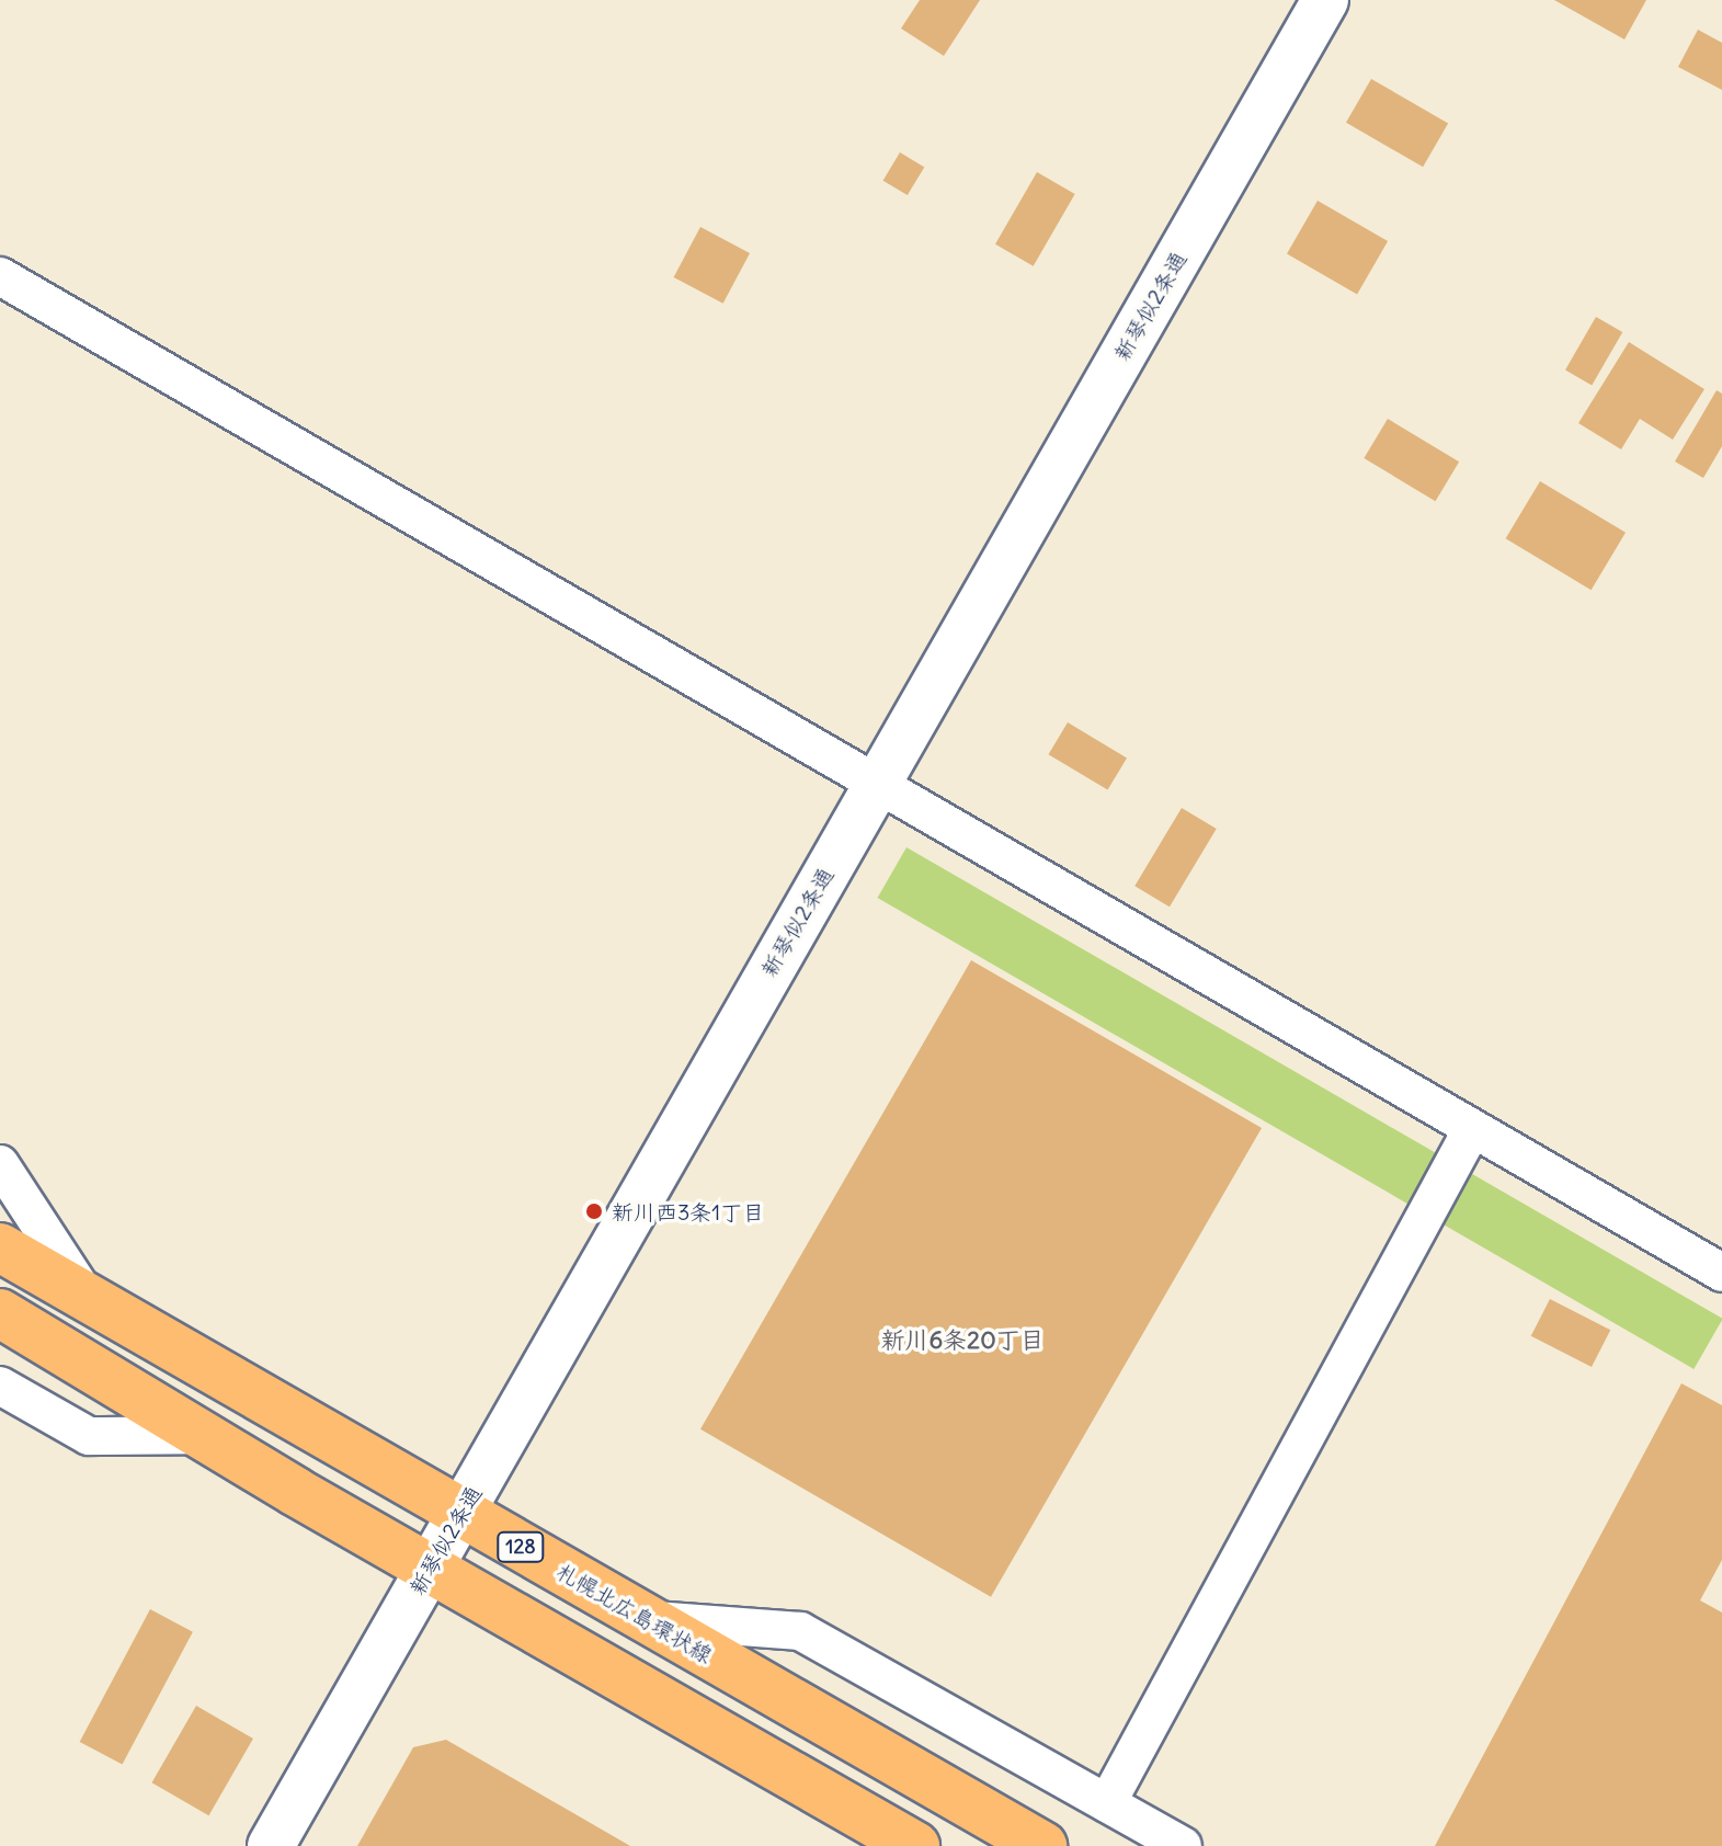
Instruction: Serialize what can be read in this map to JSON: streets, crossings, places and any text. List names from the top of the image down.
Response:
{
  "streets": {
    "main road": ["128", "札幌北広島環状線"],
    "street": ["新琴似2条通"]
  },
  "crossings": [
    ["新琴似2条通", "札幌北広島環状線"]
  ],
  "districts": ["新川6条20丁目"],
  "places": ["新川西3条1丁目"]
}
